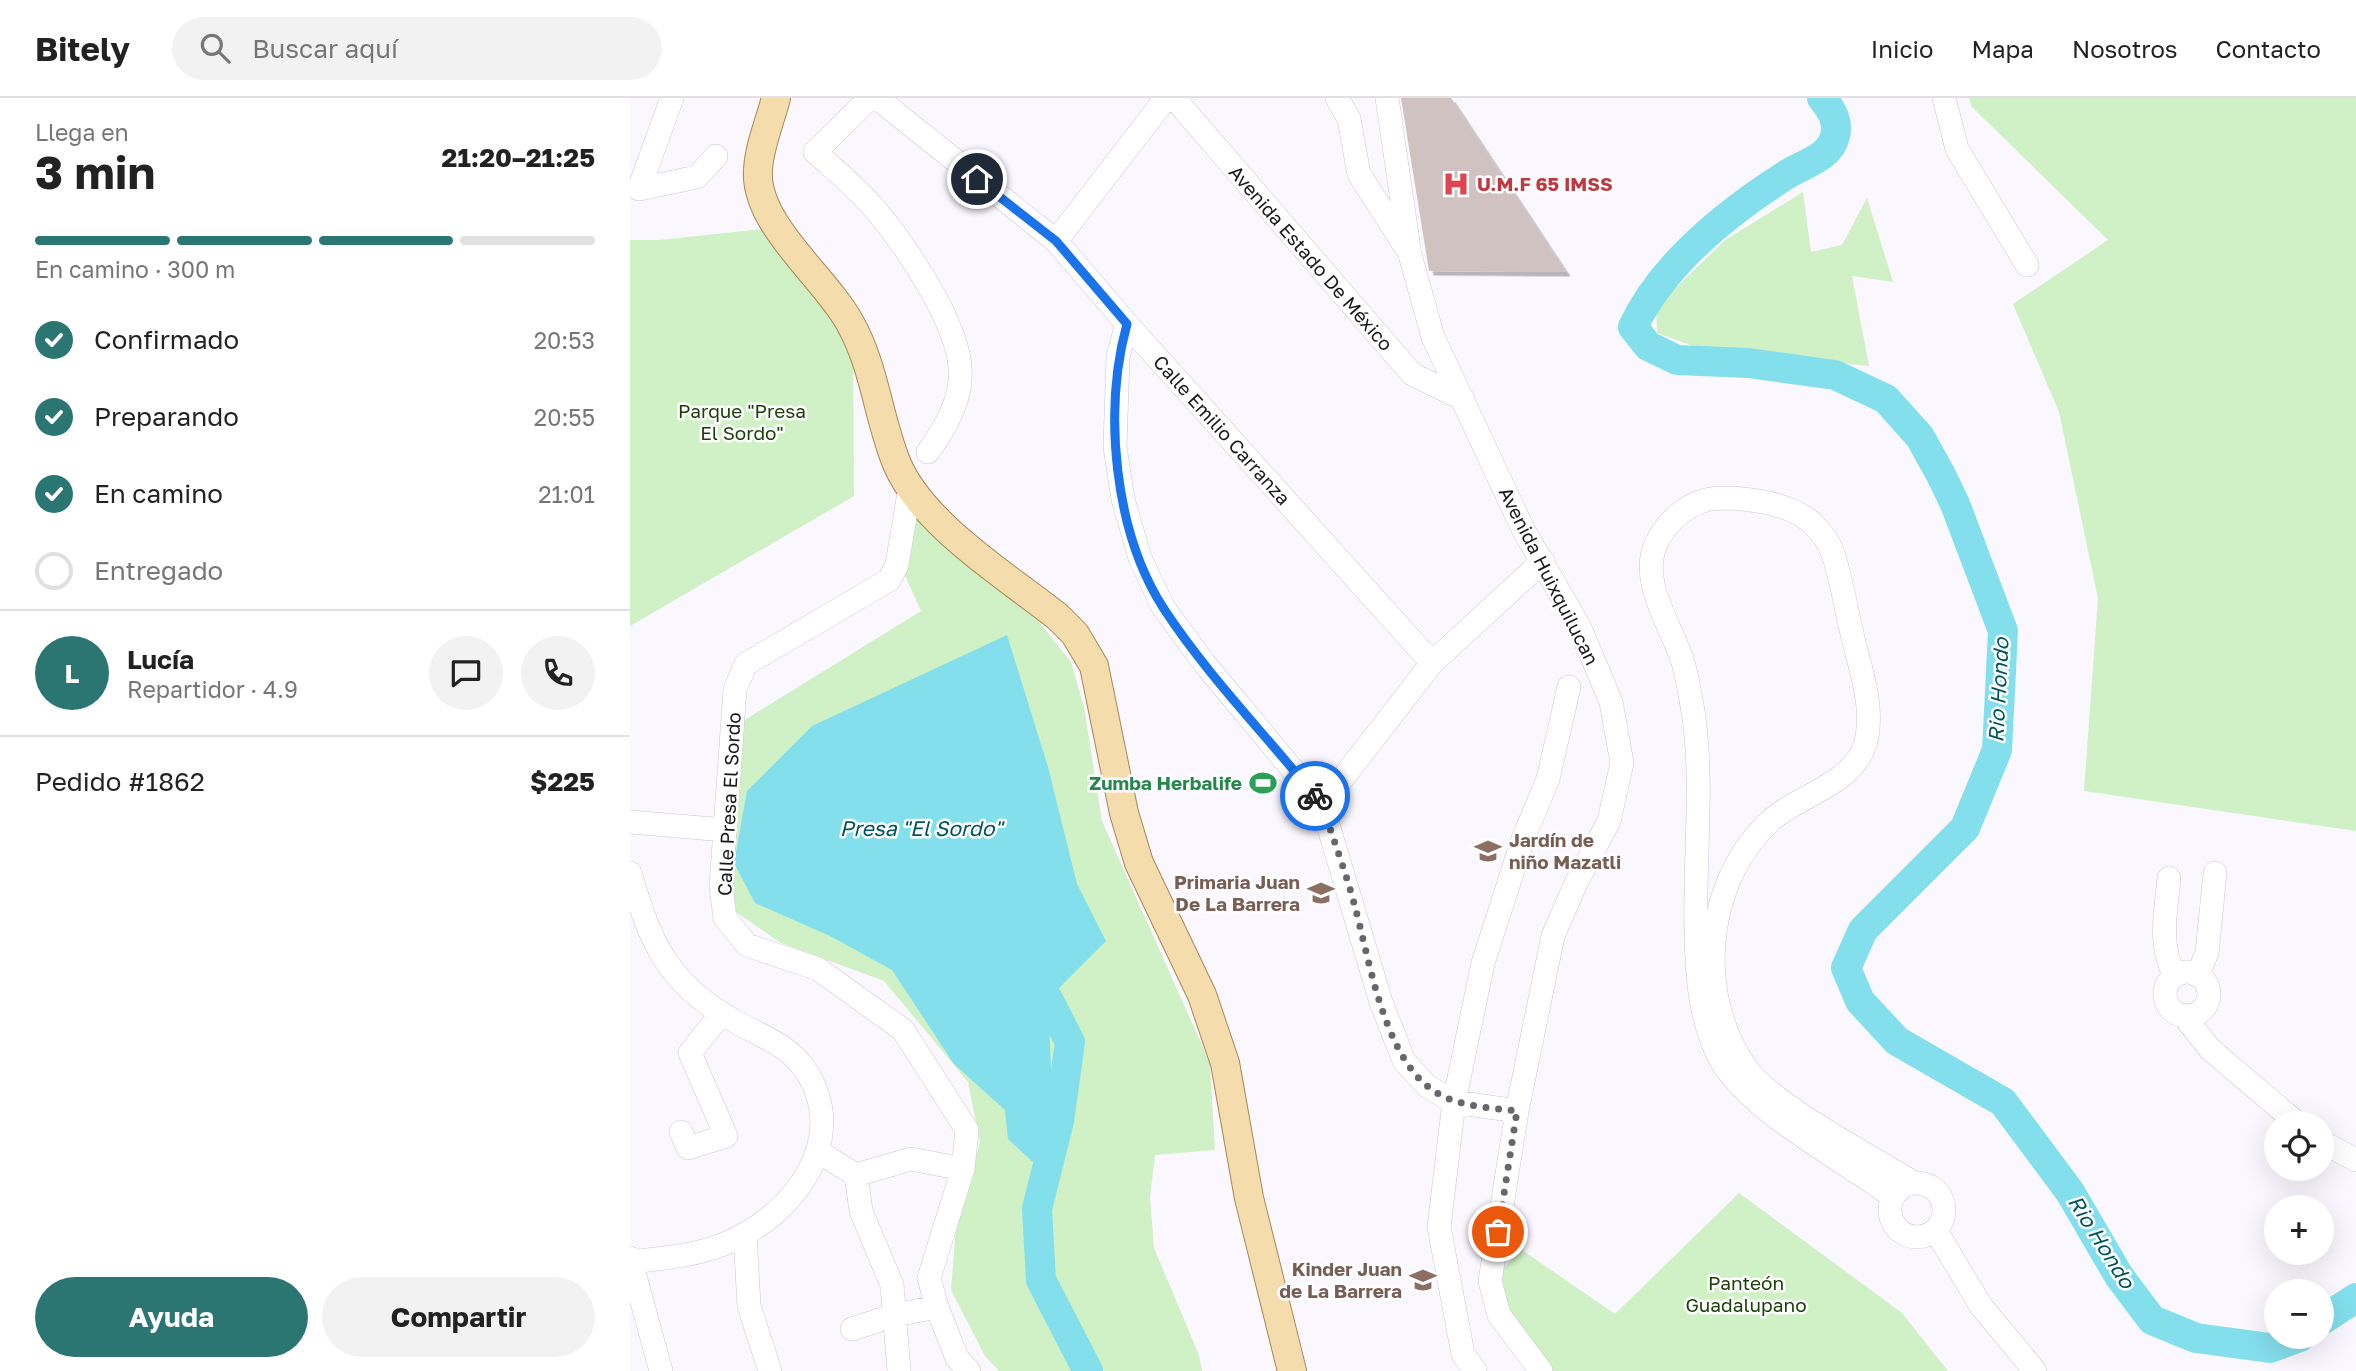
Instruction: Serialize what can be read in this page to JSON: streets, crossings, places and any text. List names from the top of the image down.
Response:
{
  "streets": {
    "street": [
      "Avenida Estado De México",
      "Calle Emilio Carranza",
      "Avenida Huixquilucan",
      "Calle Presa El Sordo"
    ]
  },
  "crossings": [
    ["Avenida Estado De México", "Avenida Huixquilucan"]
  ],
  "water": ["Rio Hondo", "Presa \"El Sordo\""],
  "parks": ["Parque \"Presa El Sordo\"", "Panteón Guadalupano"],
  "places": {
    "hospital": ["U.M.F 65 IMSS"],
    "sports": ["Zumba Herbalife"],
    "school or university": ["Jardín de niño Mazatli", "Primaria Juan De La Barrera", "Kinder Juan de La Barrera"]
  },
  "page": {
    "header": "Bitely",
    "search": "Buscar aquí",
    "nav": [
      "Inicio",
      "Mapa",
      "Nosotros",
      "Contacto"
    ],
    "heading": ["3 min", "Llega en", "21:20–21:25"],
    "panel": [
      "Lucía",
      "Repartidor · 4.9",
      "Pedido #1862",
      "$225"
    ],
    "bar": "En camino · 300 m",
    "list": [
      ["Confirmado", "20:53"],
      ["Preparando", "20:55"],
      ["En camino", "21:01"],
      "Entregado"
    ],
    "round": "L",
    "map_buttons": ["+", "−"],
    "buttons": ["Ayuda", "Compartir"]
  }
}
